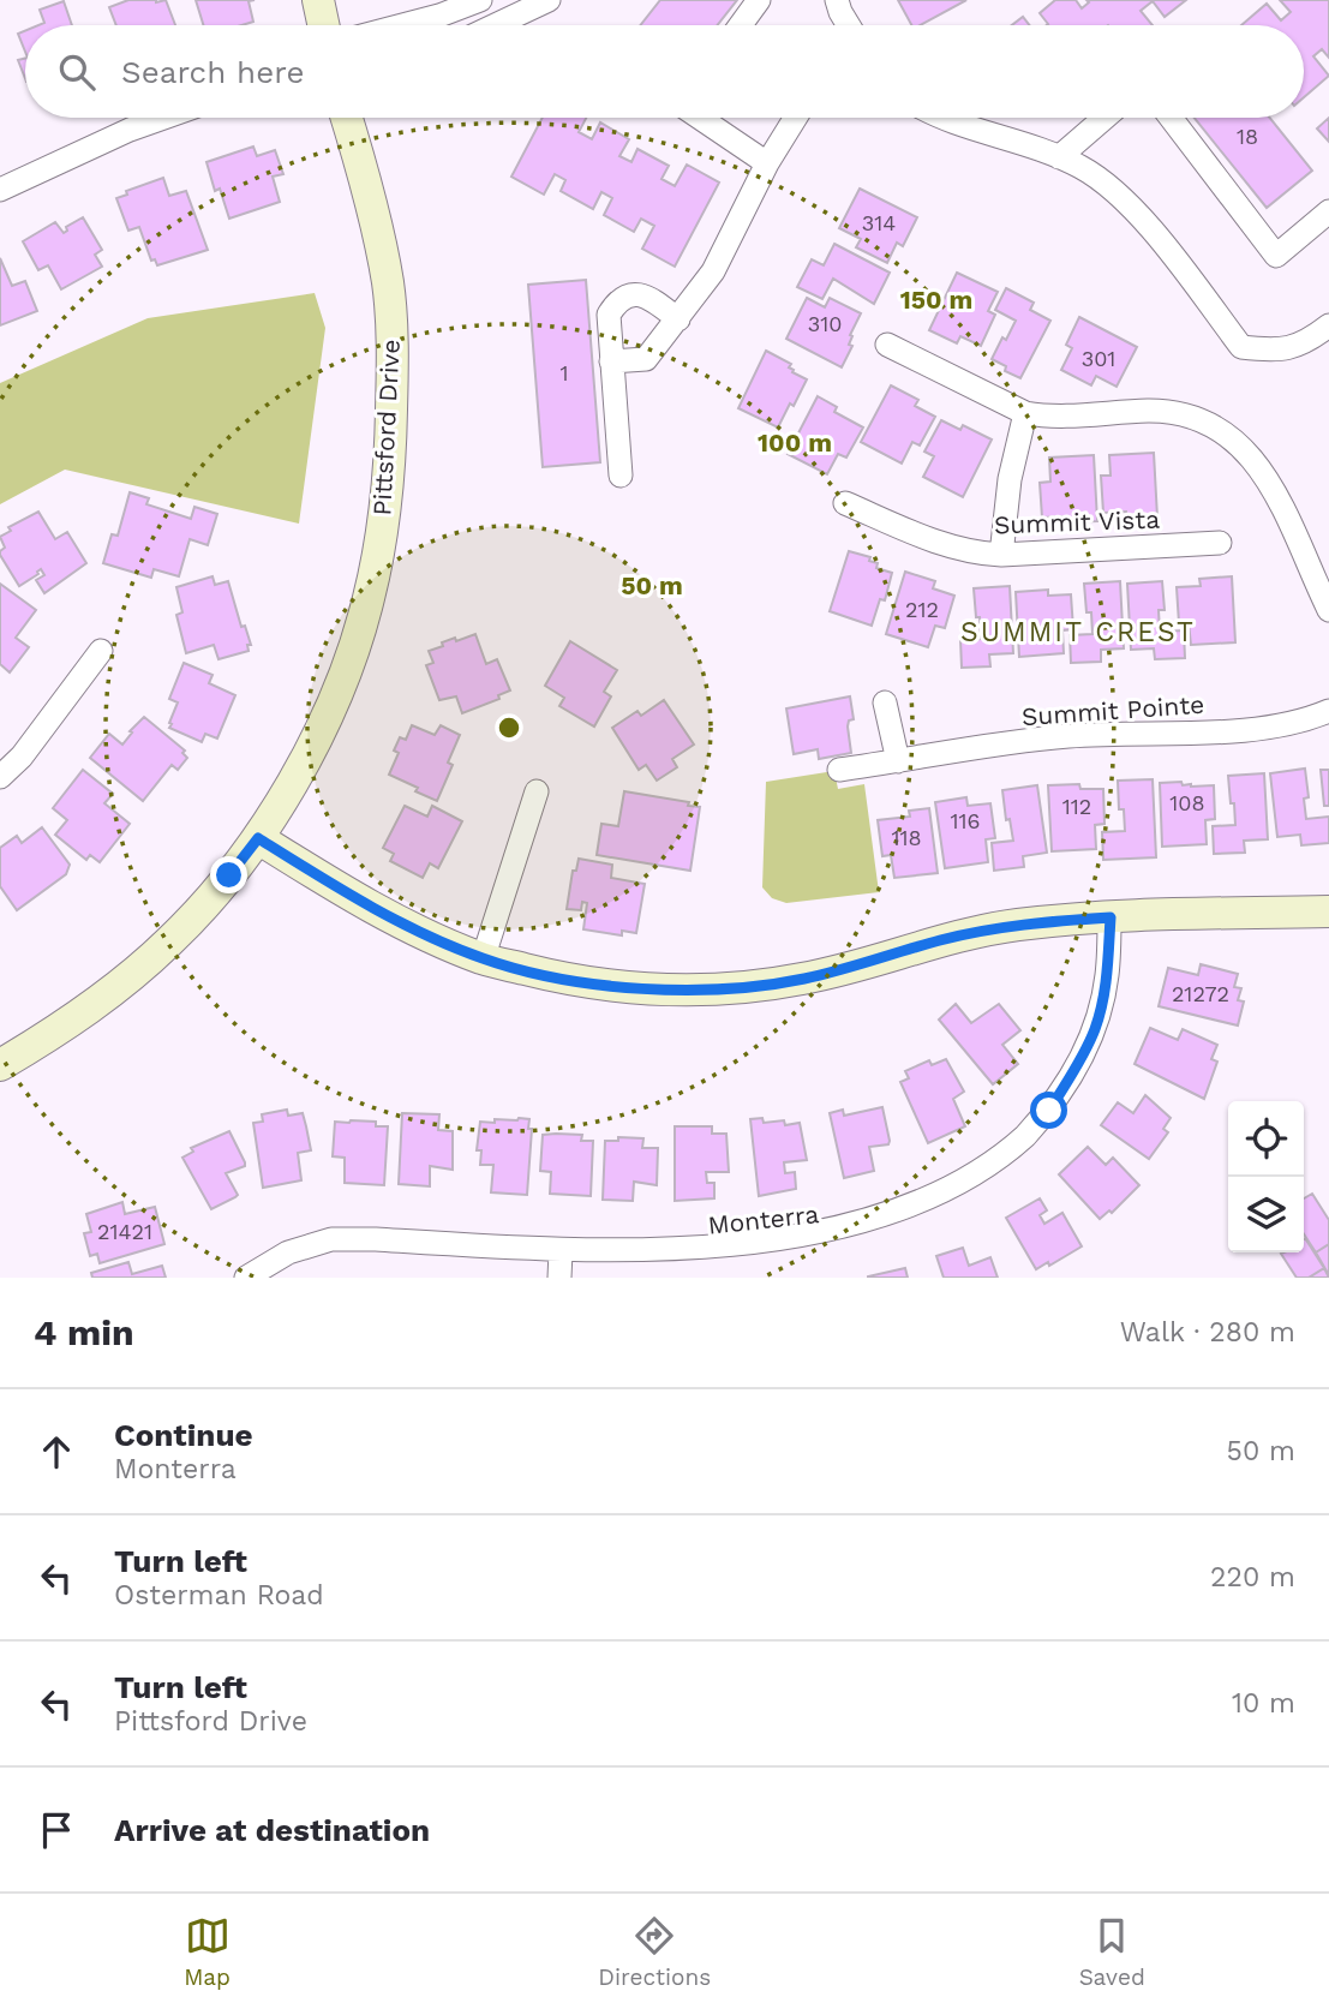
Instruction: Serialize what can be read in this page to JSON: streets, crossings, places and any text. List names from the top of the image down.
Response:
{
  "streets": {
    "street": [
      "Pittsford Drive",
      "Summit Vista",
      "Summit Pointe",
      "Monterra"
    ]
  },
  "districts": ["SUMMIT CREST"],
  "house_numbers": [
    "18",
    "314",
    "310",
    "301",
    "1",
    "212",
    "108",
    "112",
    "116",
    "118",
    "21272",
    "21421"
  ],
  "page": {
    "search": "Search here",
    "heading": ["4 min", "Walk · 280 m"],
    "list": [
      ["Continue", "Monterra", "50 m"],
      ["Turn left", "Osterman Road", "220 m"],
      ["Turn left", "Pittsford Drive", "10 m"],
      "Arrive at destination"
    ],
    "nav": ["Map", "Directions", "Saved"]
  },
  "rings": ["150 m", "100 m", "50 m"]
}
